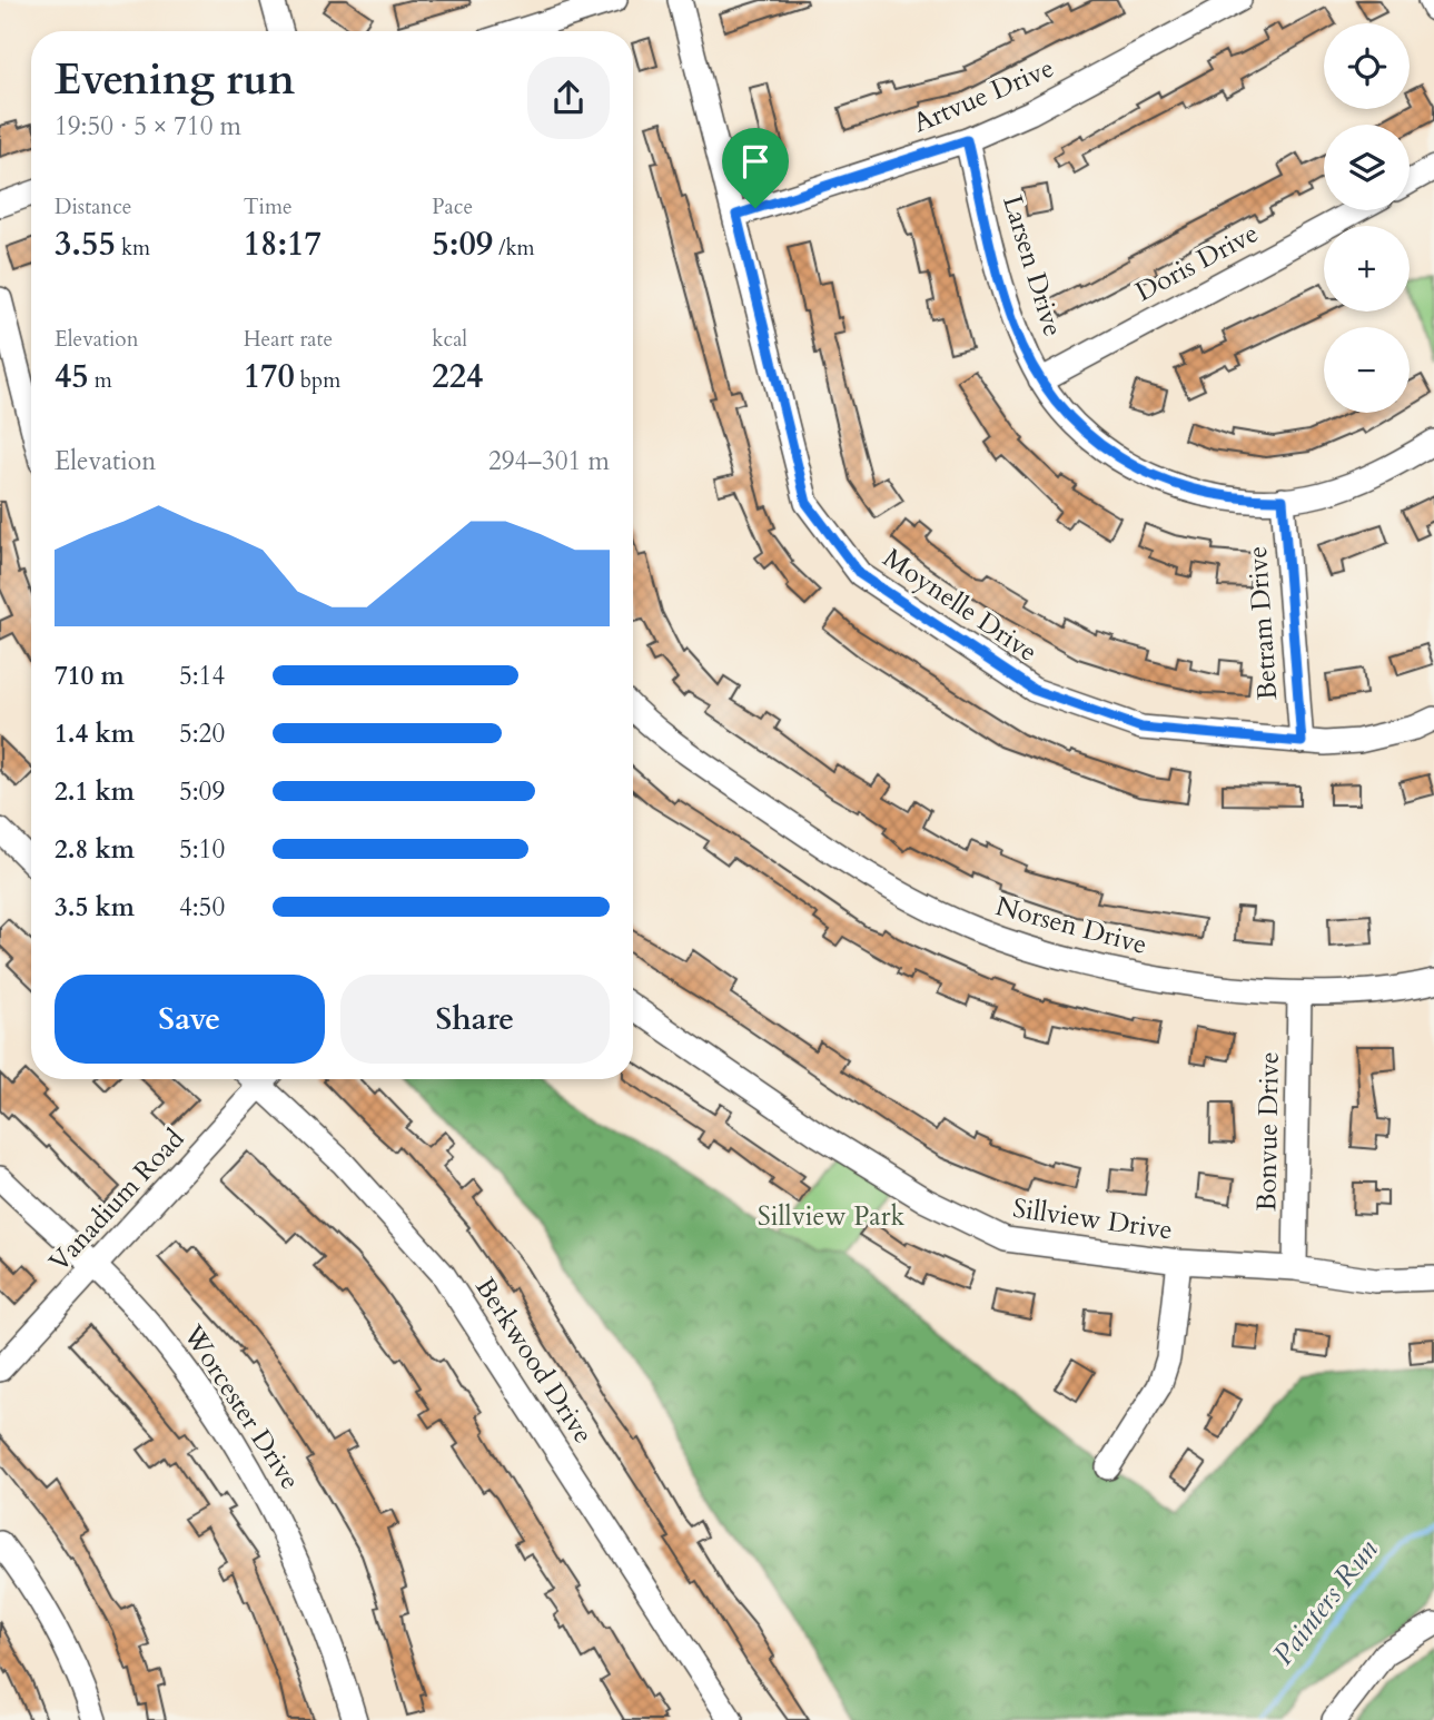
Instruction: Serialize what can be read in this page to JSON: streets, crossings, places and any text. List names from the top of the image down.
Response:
{
  "streets": {
    "street": [
      "Artvue Drive",
      "Doris Drive",
      "Larsen Drive",
      "Moynelle Drive",
      "Betram Drive",
      "Norsen Drive",
      "Bonvue Drive",
      "Vanadium Road",
      "Sillview Drive",
      "Berkwood Drive",
      "Worcester Drive"
    ]
  },
  "crossings": [
    ["Artvue Drive", "Larsen Drive"],
    ["Artvue Drive", "Moynelle Drive"],
    ["Doris Drive", "Larsen Drive"],
    ["Larsen Drive", "Betram Drive"],
    ["Moynelle Drive", "Betram Drive"],
    ["Norsen Drive", "Bonvue Drive"],
    ["Bonvue Drive", "Sillview Drive"],
    ["Vanadium Road", "Worcester Drive"]
  ],
  "water": ["Painters Run"],
  "parks": ["Sillview Park"],
  "page": {
    "map_buttons": ["+", "−"],
    "heading": ["Evening run", "19:50 · 5 × 710 m"],
    "stats": [
      ["Distance", "3.55 km"],
      ["Time", "18:17"],
      ["Pace", "5:09 /km"],
      ["Elevation", "45 m"],
      ["Heart rate", "170 bpm"],
      ["kcal", "224"]
    ],
    "chart": ["Elevation", "294–301 m"],
    "list": [
      {
        "name": "710 m",
        "note": "5:14"
      },
      {
        "name": "1.4 km",
        "note": "5:20"
      },
      {
        "name": "2.1 km",
        "note": "5:09"
      },
      {
        "name": "2.8 km",
        "note": "5:10"
      },
      {
        "name": "3.5 km",
        "note": "4:50"
      }
    ],
    "buttons": ["Save", "Share"]
  }
}
